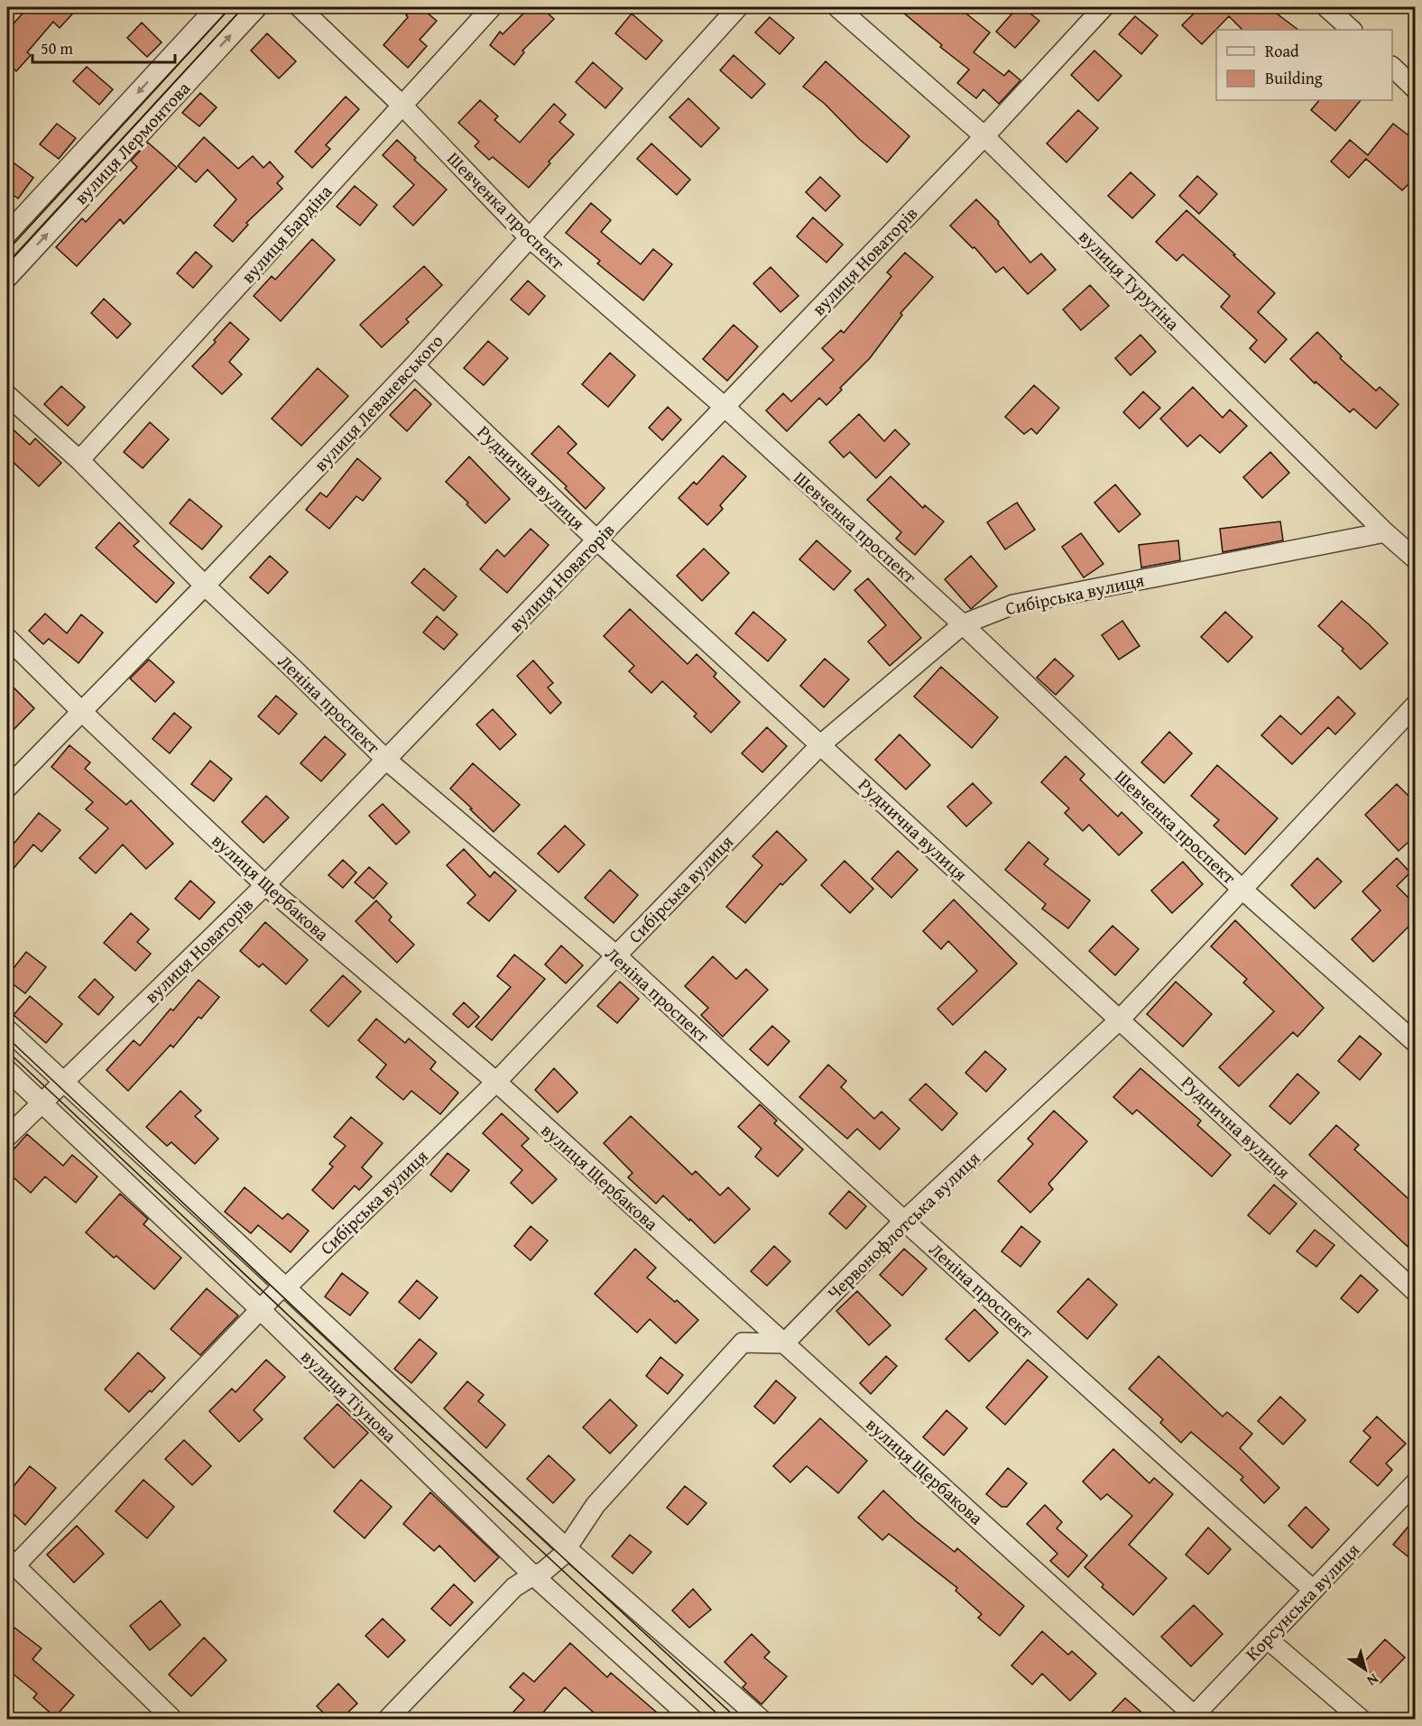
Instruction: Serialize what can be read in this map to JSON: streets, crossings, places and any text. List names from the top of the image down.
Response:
{
  "streets": {
    "street": [
      "вулиця Лермонтова",
      "Шевченка проспект",
      "вулиця Бардіна",
      "вулиця Новаторів",
      "вулиця Турутіна",
      "вулиця Леваневського",
      "Руднична вулиця",
      "Сибірська вулиця",
      "Леніна проспект",
      "вулиця Щербакова",
      "Червонофлотська вулиця",
      "вулиця Тіунова",
      "Корсунська вулиця"
    ]
  },
  "crossings": [
    ["Шевченка проспект", "вулиця Бардіна"],
    ["Шевченка проспект", "вулиця Новаторів"],
    ["Шевченка проспект", "вулиця Леваневського"],
    ["Шевченка проспект", "Сибірська вулиця"],
    ["Шевченка проспект", "Червонофлотська вулиця"],
    ["вулиця Бардіна", "Леніна проспект"],
    ["вулиця Новаторів", "вулиця Турутіна"],
    ["вулиця Новаторів", "Руднична вулиця"],
    ["вулиця Новаторів", "Леніна проспект"],
    ["вулиця Новаторів", "вулиця Щербакова"],
    ["вулиця Новаторів", "вулиця Тіунова"],
    ["вулиця Турутіна", "Сибірська вулиця"],
    ["вулиця Леваневського", "Руднична вулиця"],
    ["вулиця Леваневського", "Леніна проспект"],
    ["вулиця Леваневського", "вулиця Щербакова"],
    ["Руднична вулиця", "Сибірська вулиця"],
    ["Руднична вулиця", "Червонофлотська вулиця"],
    ["Сибірська вулиця", "Леніна проспект"],
    ["Сибірська вулиця", "вулиця Щербакова"],
    ["Сибірська вулиця", "вулиця Тіунова"],
    ["Леніна проспект", "Червонофлотська вулиця"],
    ["Леніна проспект", "Корсунська вулиця"],
    ["вулиця Щербакова", "Червонофлотська вулиця"],
    ["вулиця Щербакова", "Корсунська вулиця"]
  ],
  "legend": ["Road", "Building"],
  "scale_bar": "50 m",
  "north": "bottom right"
}
